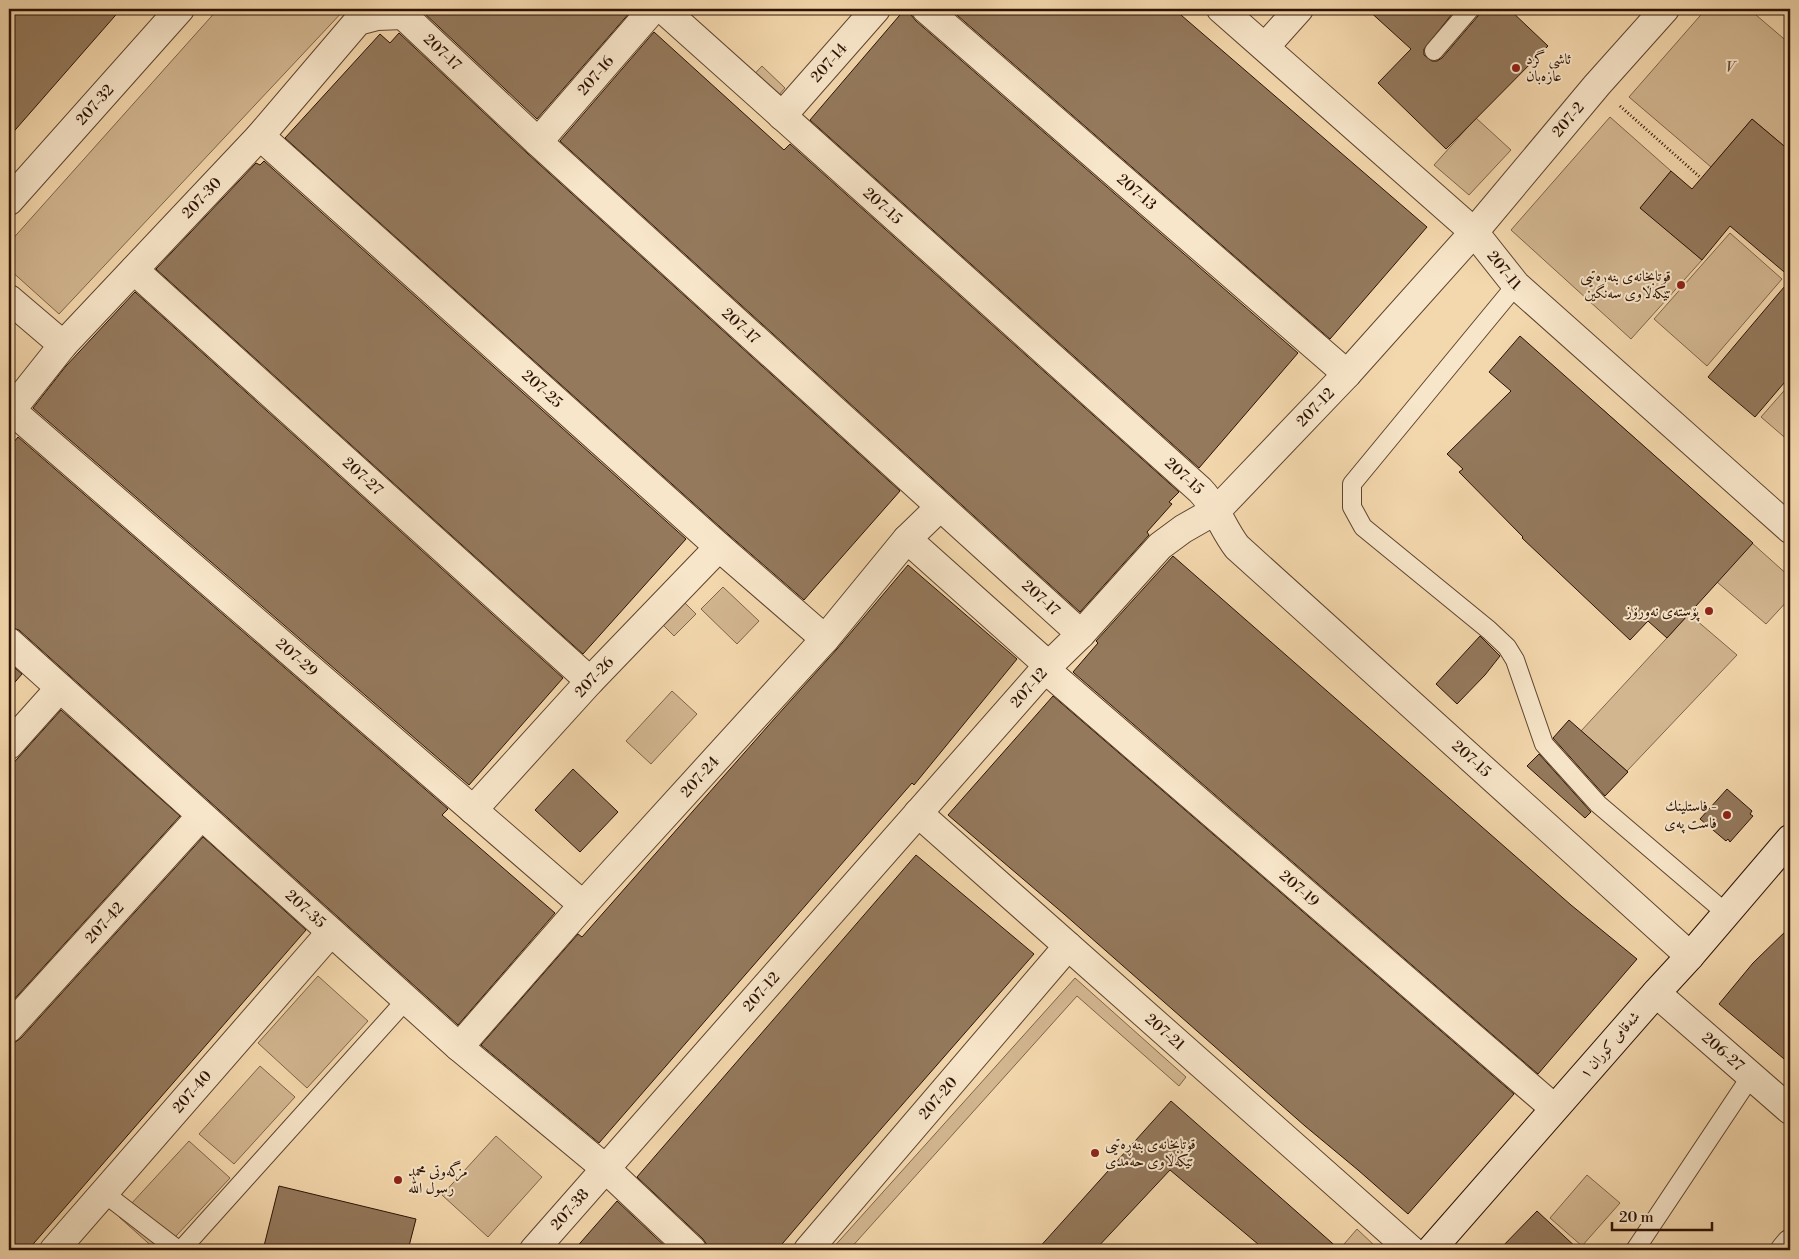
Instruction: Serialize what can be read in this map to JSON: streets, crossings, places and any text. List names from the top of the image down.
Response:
{
  "streets": {
    "street": [
      "207-17",
      "207-14",
      "207-16",
      "207-32",
      "207-2",
      "207-13",
      "207-30",
      "207-15",
      "207-11",
      "207-25",
      "207-12",
      "207-27",
      "207-29",
      "207-26",
      "207-24",
      "207-19",
      "207-35",
      "207-42",
      "207-21",
      "شەقامی کوران ١",
      "206-27",
      "207-40",
      "207-20",
      "207-38"
    ]
  },
  "crossings": [
    ["207-17", "207-16"],
    ["207-17", "207-30"],
    ["207-17", "207-12"],
    ["207-17", "207-24"],
    ["207-14", "207-15"],
    ["207-2", "207-11"],
    ["207-2", "207-12"],
    ["207-13", "207-12"],
    ["207-30", "207-25"],
    ["207-30", "207-27"],
    ["207-30", "207-29"],
    ["207-15", "207-12"],
    ["207-15", "شەقامی کوران ١"],
    ["207-11", "207-12"],
    ["207-25", "207-26"],
    ["207-25", "207-24"],
    ["207-12", "207-19"],
    ["207-12", "207-35"],
    ["207-12", "207-21"],
    ["207-12", "207-38"],
    ["207-27", "207-26"],
    ["207-29", "207-26"],
    ["207-29", "207-24"],
    ["207-24", "207-35"],
    ["207-19", "شەقامی کوران ١"],
    ["207-35", "207-42"],
    ["207-35", "207-40"],
    ["207-35", "207-38"],
    ["207-21", "207-20"],
    ["شەقامی کوران ١", "206-27"]
  ],
  "parks": ["V"],
  "places": [
    "ئاشی گرد عازه‌بان",
    "قوتابخانەی بنەڕەتیی تێکەڵاوی سەنگین",
    "پۆسته‌ی نه‌ورۆز",
    "فاستلینك - فاست په‌ی",
    "قوتابخانەی بنەڕەتیی تێکەڵاوی حەمدی",
    "مزگەوتی محمد رسول الله"
  ],
  "scale_bar": "20 m"
}
